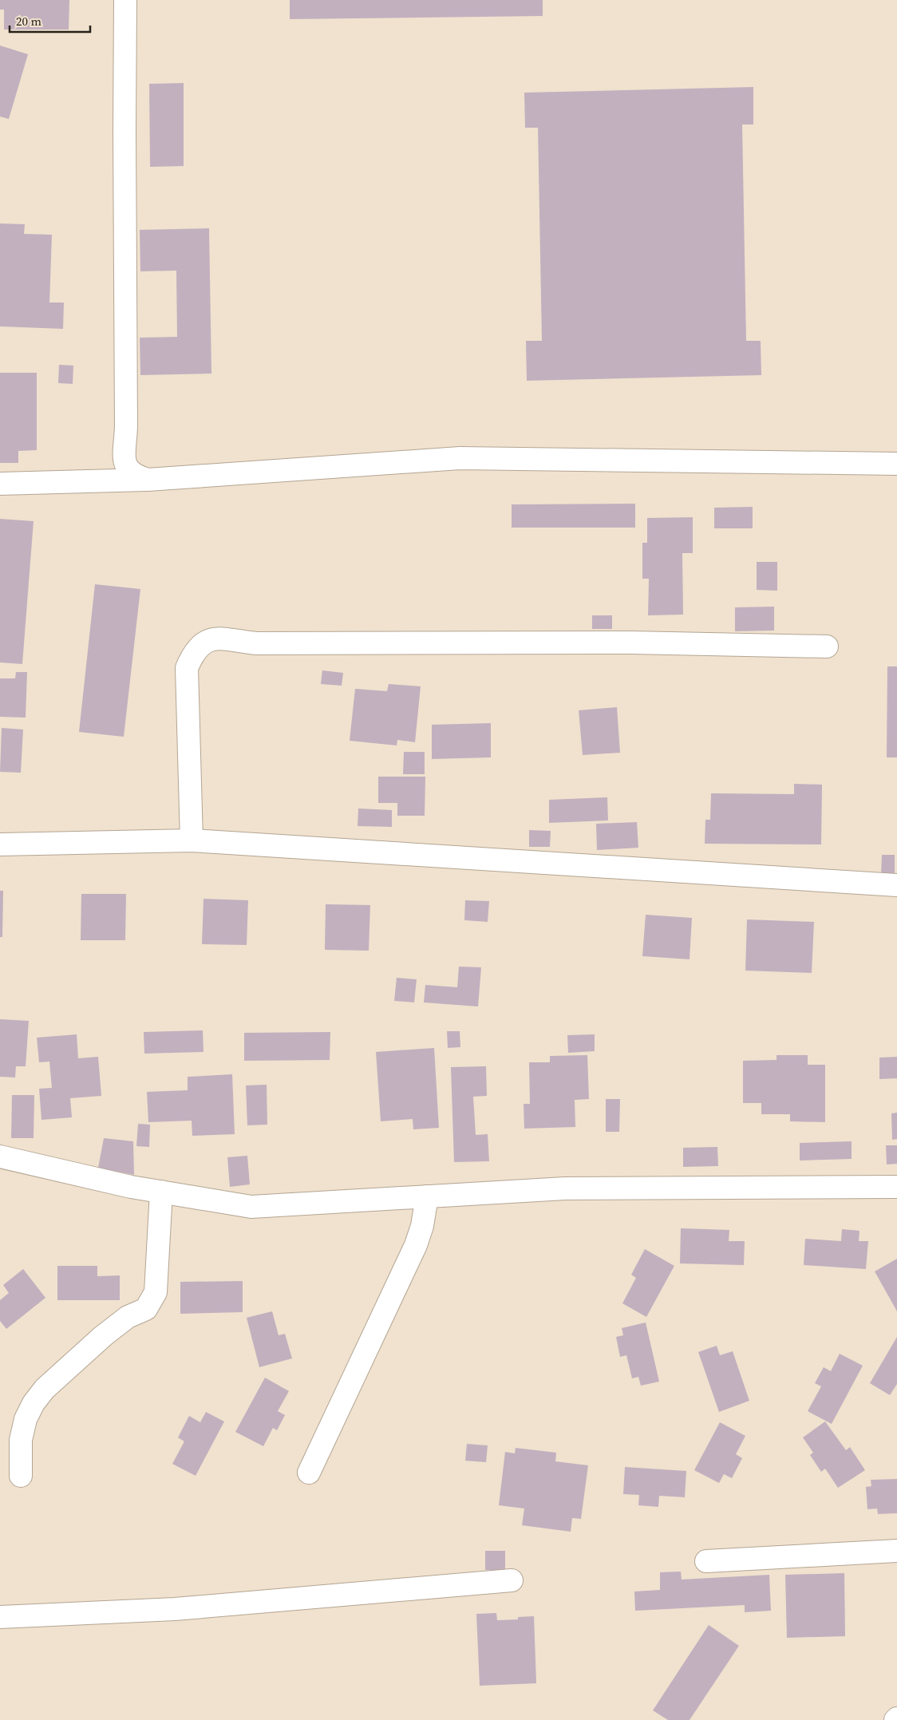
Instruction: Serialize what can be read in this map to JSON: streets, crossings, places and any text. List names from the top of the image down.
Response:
{
  "scale_bar": "20 m"
}
